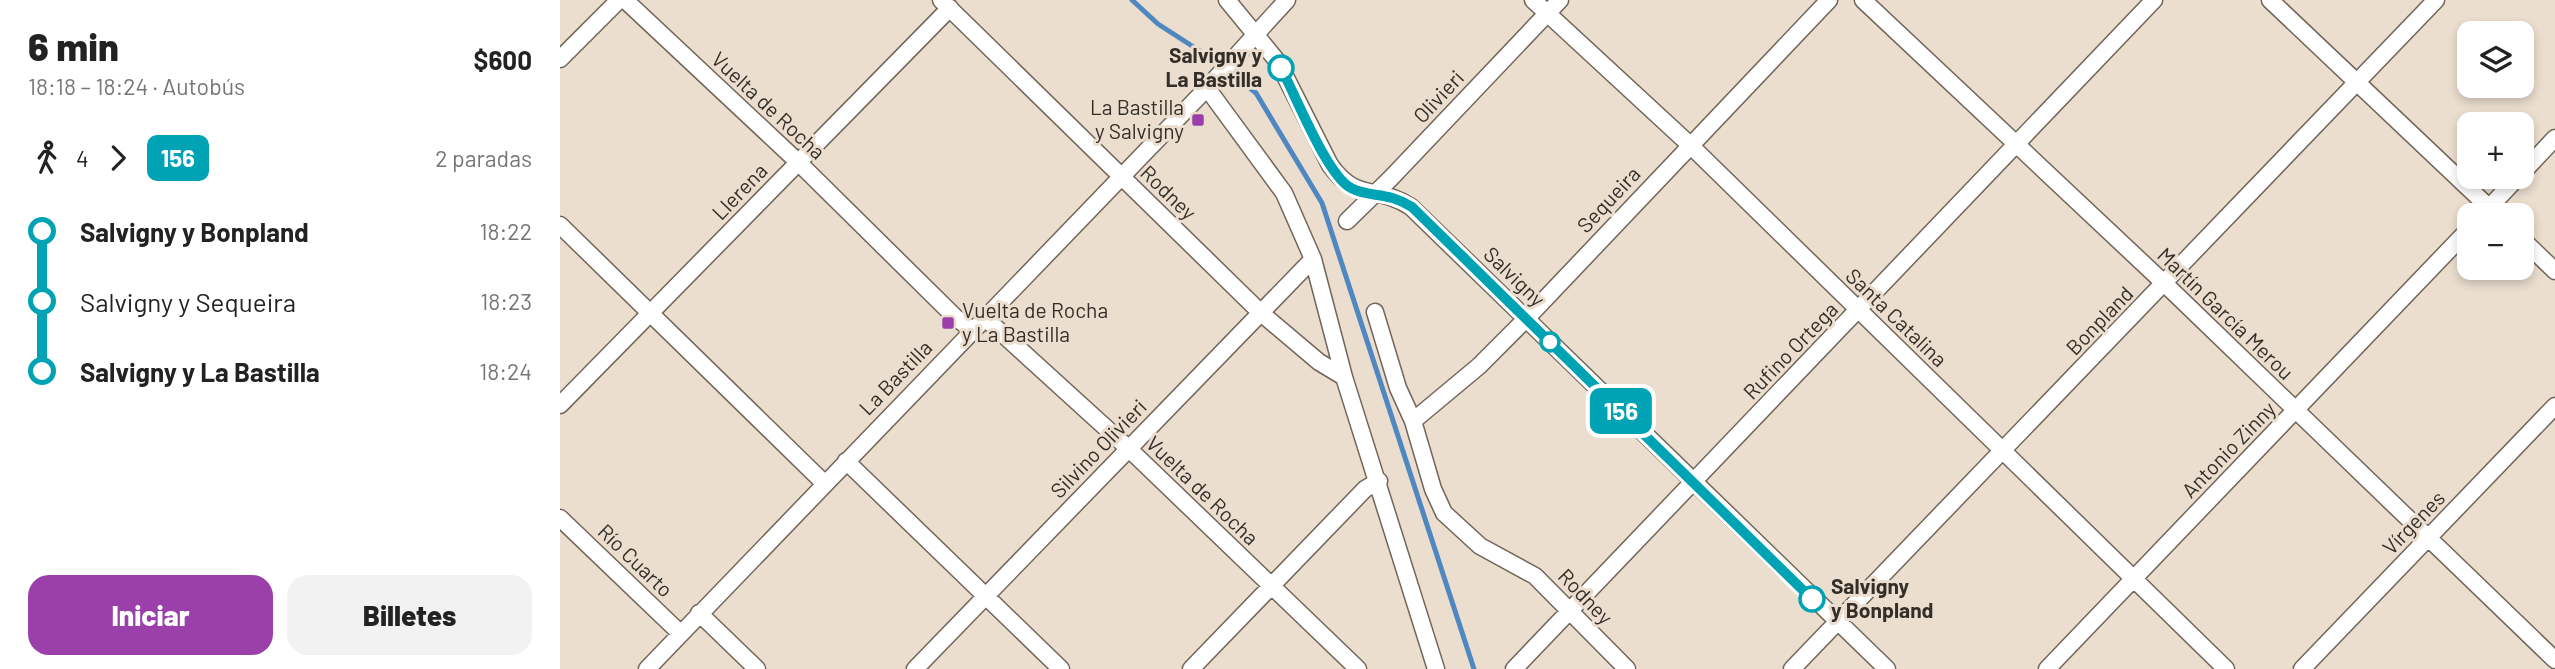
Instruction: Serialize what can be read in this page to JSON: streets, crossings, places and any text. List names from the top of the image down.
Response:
{
  "streets": {
    "street": [
      "Olivieri",
      "Vuelta de Rocha",
      "Llerena",
      "Rodney",
      "Sequeira",
      "Salvigny",
      "Martín García Merou",
      "Santa Catalina",
      "Bonpland",
      "Rufino Ortega",
      "La Bastilla",
      "Silvino Olivieri",
      "Antonio Zinny",
      "Vírgenes",
      "Río Cuarto"
    ]
  },
  "crossings": [
    ["Olivieri", "Salvigny"],
    ["Olivieri", "Santa Catalina"],
    ["Vuelta de Rocha", "Llerena"],
    ["Vuelta de Rocha", "La Bastilla"],
    ["Vuelta de Rocha", "Silvino Olivieri"],
    ["Llerena", "Rodney"],
    ["Rodney", "Sequeira"],
    ["Rodney", "Rufino Ortega"],
    ["Rodney", "La Bastilla"],
    ["Rodney", "Silvino Olivieri"],
    ["Sequeira", "Salvigny"],
    ["Sequeira", "Santa Catalina"],
    ["Salvigny", "Bonpland"],
    ["Salvigny", "Rufino Ortega"],
    ["Salvigny", "La Bastilla"],
    ["Martín García Merou", "Bonpland"],
    ["Martín García Merou", "Rufino Ortega"],
    ["Martín García Merou", "Antonio Zinny"],
    ["Martín García Merou", "Vírgenes"],
    ["Santa Catalina", "Bonpland"],
    ["Santa Catalina", "Rufino Ortega"],
    ["Santa Catalina", "Antonio Zinny"],
    ["La Bastilla", "Río Cuarto"]
  ],
  "places": {
    "other": ["Salvigny y La Bastilla", "Salvigny y Bonpland"],
    "transit": ["La Bastilla y Salvigny", "Vuelta de Rocha y La Bastilla"]
  },
  "lines": ["bus line 156"],
  "page": {
    "heading": ["6 min", "18:18 – 18:24 · Autobús", "$600"],
    "on_map": "156",
    "map_buttons": ["+", "−"],
    "legs": ["4", "156", "2 paradas"],
    "list": [
      {
        "name": "Salvigny y Bonpland",
        "value": "18:22"
      },
      {
        "name": "Salvigny y Sequeira",
        "value": "18:23"
      },
      {
        "name": "Salvigny y La Bastilla",
        "value": "18:24"
      }
    ],
    "buttons": ["Iniciar", "Billetes"]
  }
}
